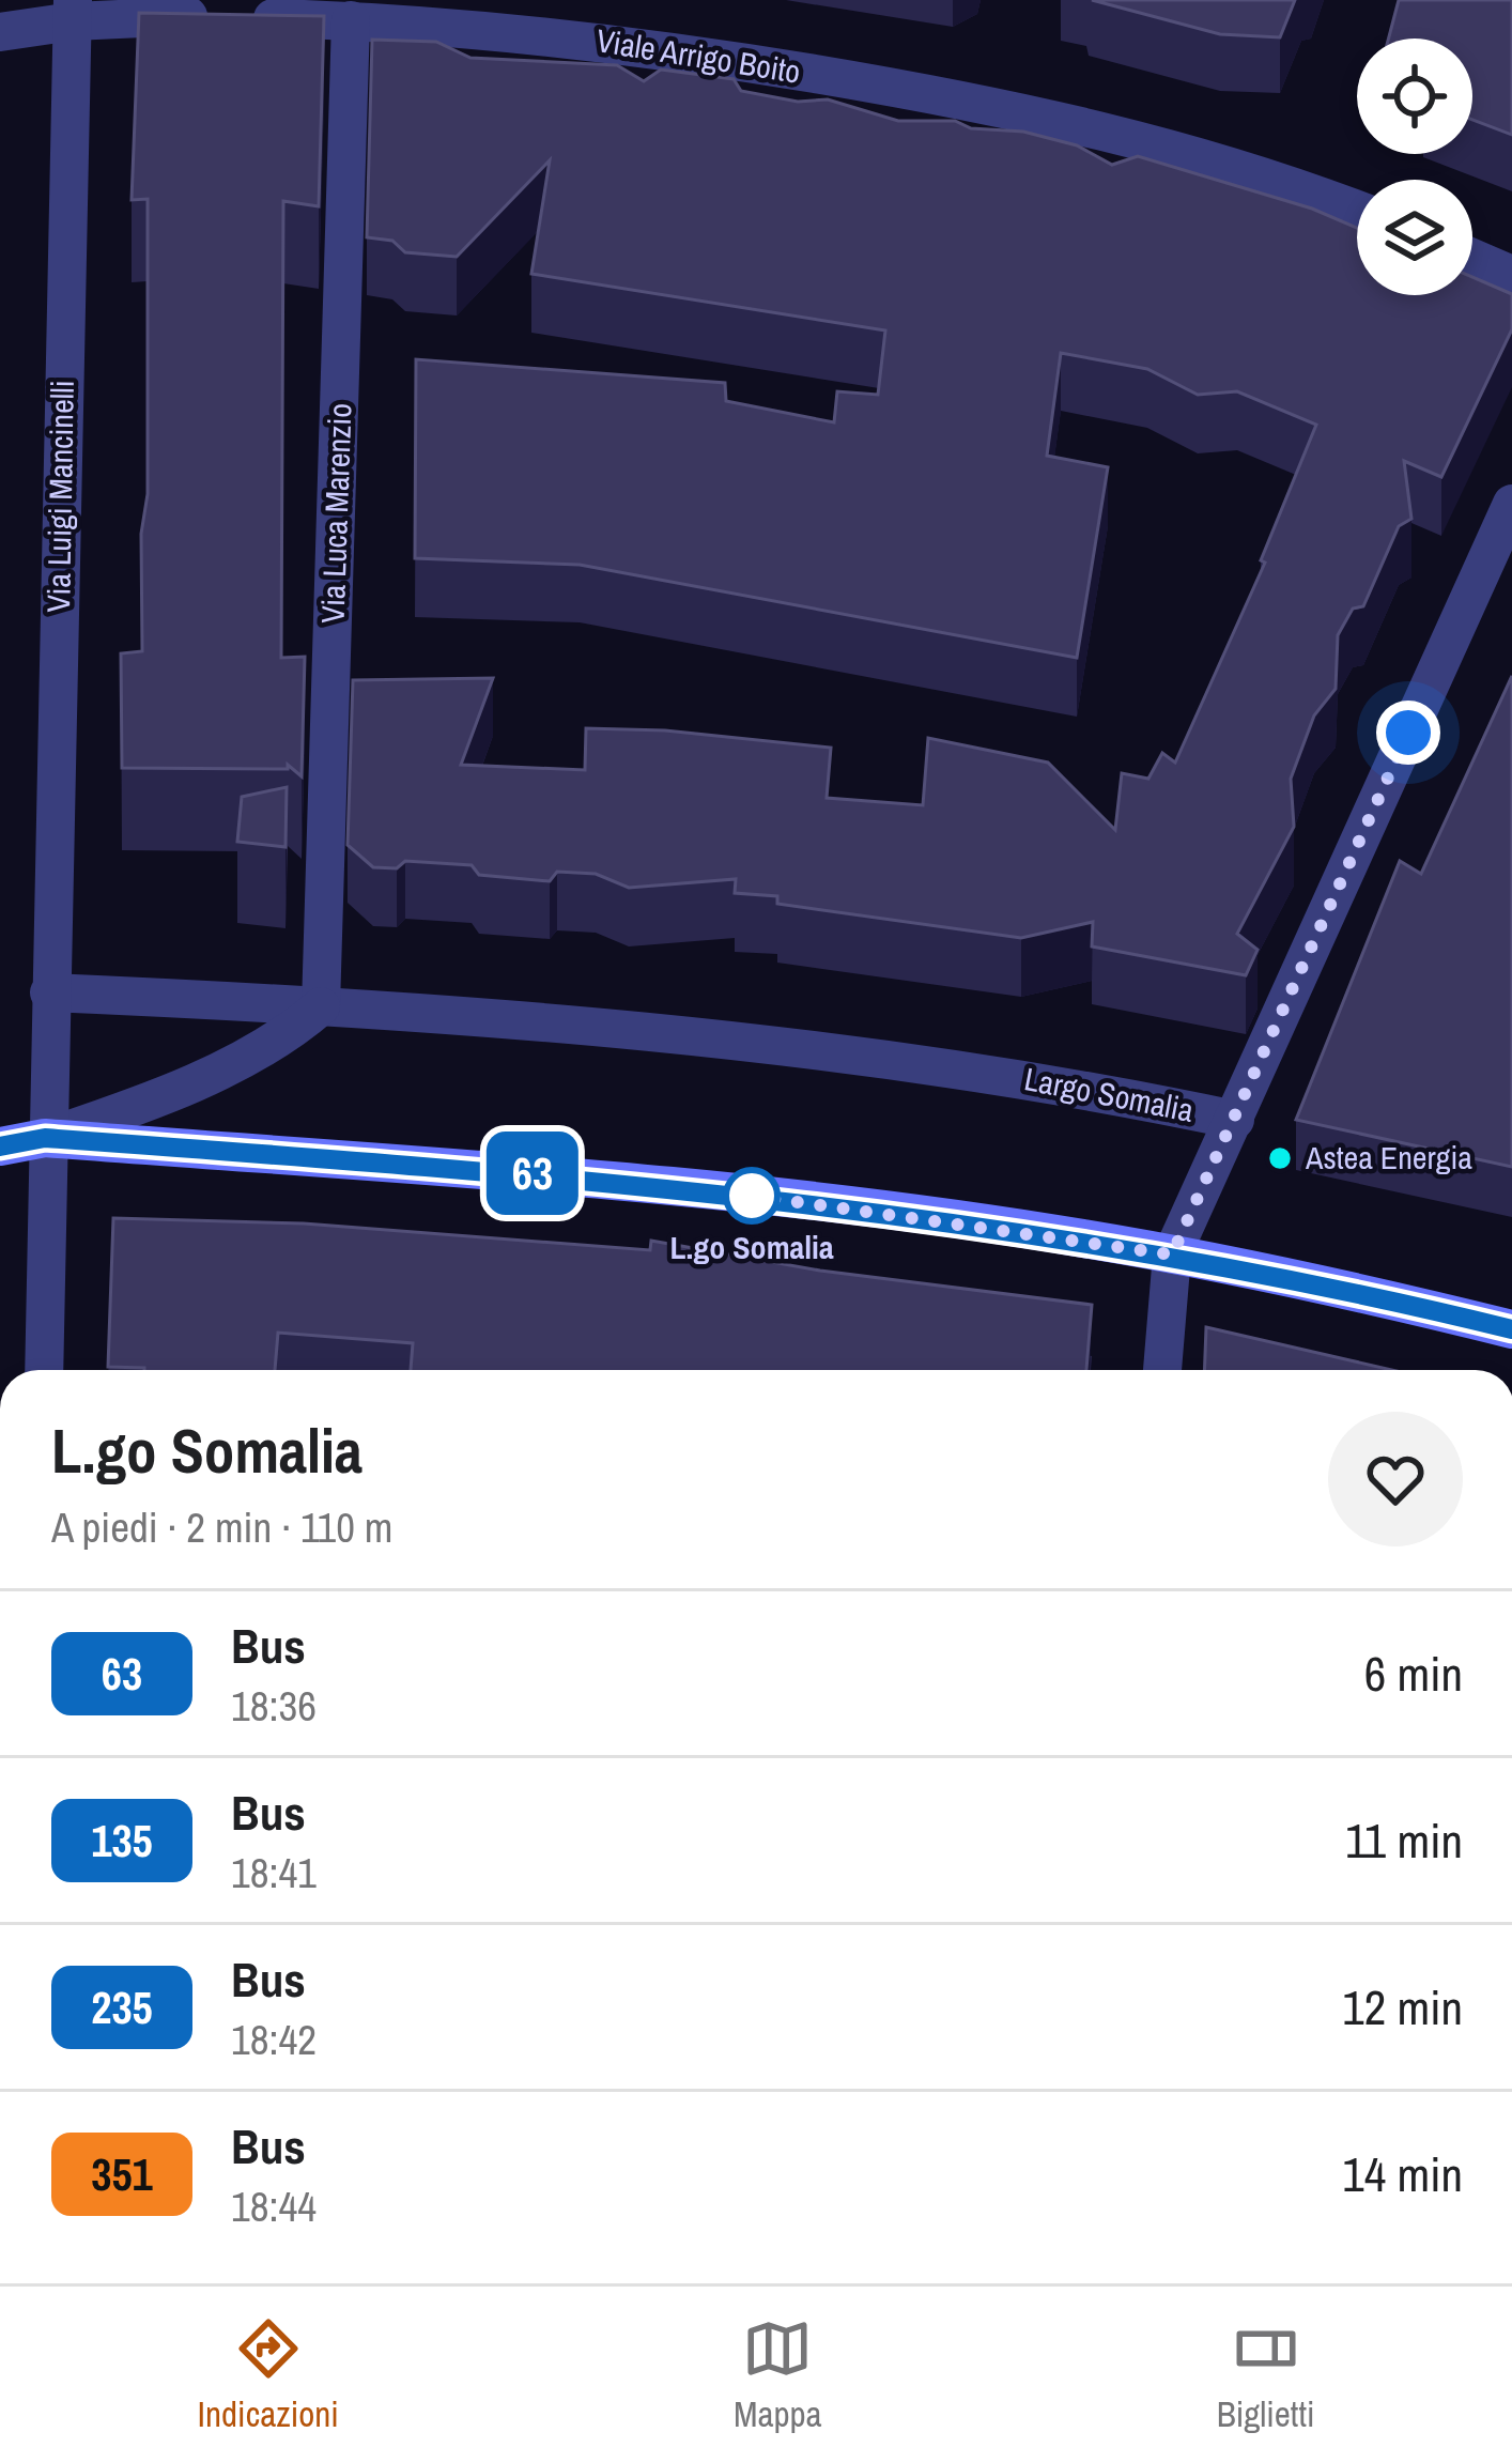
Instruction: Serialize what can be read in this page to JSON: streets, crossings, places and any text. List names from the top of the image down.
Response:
{
  "streets": {
    "street": [
      "Viale Arrigo Boito",
      "Via Luigi Mancinelli",
      "Via Luca Marenzio",
      "Largo Somalia"
    ]
  },
  "crossings": [
    ["Viale Arrigo Boito", "Via Luigi Mancinelli"],
    ["Viale Arrigo Boito", "Via Luca Marenzio"],
    ["Via Luigi Mancinelli", "Largo Somalia"],
    ["Via Luca Marenzio", "Largo Somalia"]
  ],
  "places": ["Astea Energia", "L.go Somalia"],
  "lines": ["bus line 63"],
  "page": {
    "on_map": "63",
    "heading": ["L.go Somalia", "A piedi · 2 min · 110 m"],
    "list": [
      {
        "mark": "63",
        "name": "Bus",
        "note": "18:36",
        "value": "6 min"
      },
      {
        "mark": "135",
        "name": "Bus",
        "note": "18:41",
        "value": "11 min"
      },
      {
        "mark": "235",
        "name": "Bus",
        "note": "18:42",
        "value": "12 min"
      },
      {
        "mark": "351",
        "name": "Bus",
        "note": "18:44",
        "value": "14 min"
      }
    ],
    "tabs": ["Indicazioni", "Mappa", "Biglietti"]
  }
}
